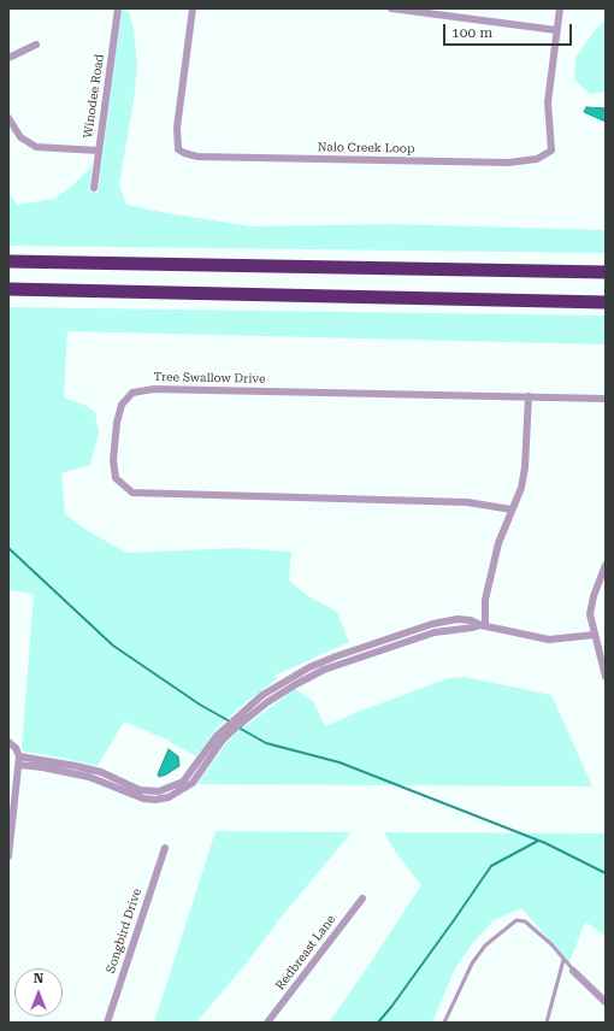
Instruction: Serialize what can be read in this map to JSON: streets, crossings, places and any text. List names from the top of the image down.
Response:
{
  "streets": {
    "street": [
      "Winodee Road",
      "Nalo Creek Loop",
      "Tree Swallow Drive",
      "Songbird Drive",
      "Redbreast Lane"
    ]
  },
  "scale_bar": "100 m",
  "north": "top"
}
